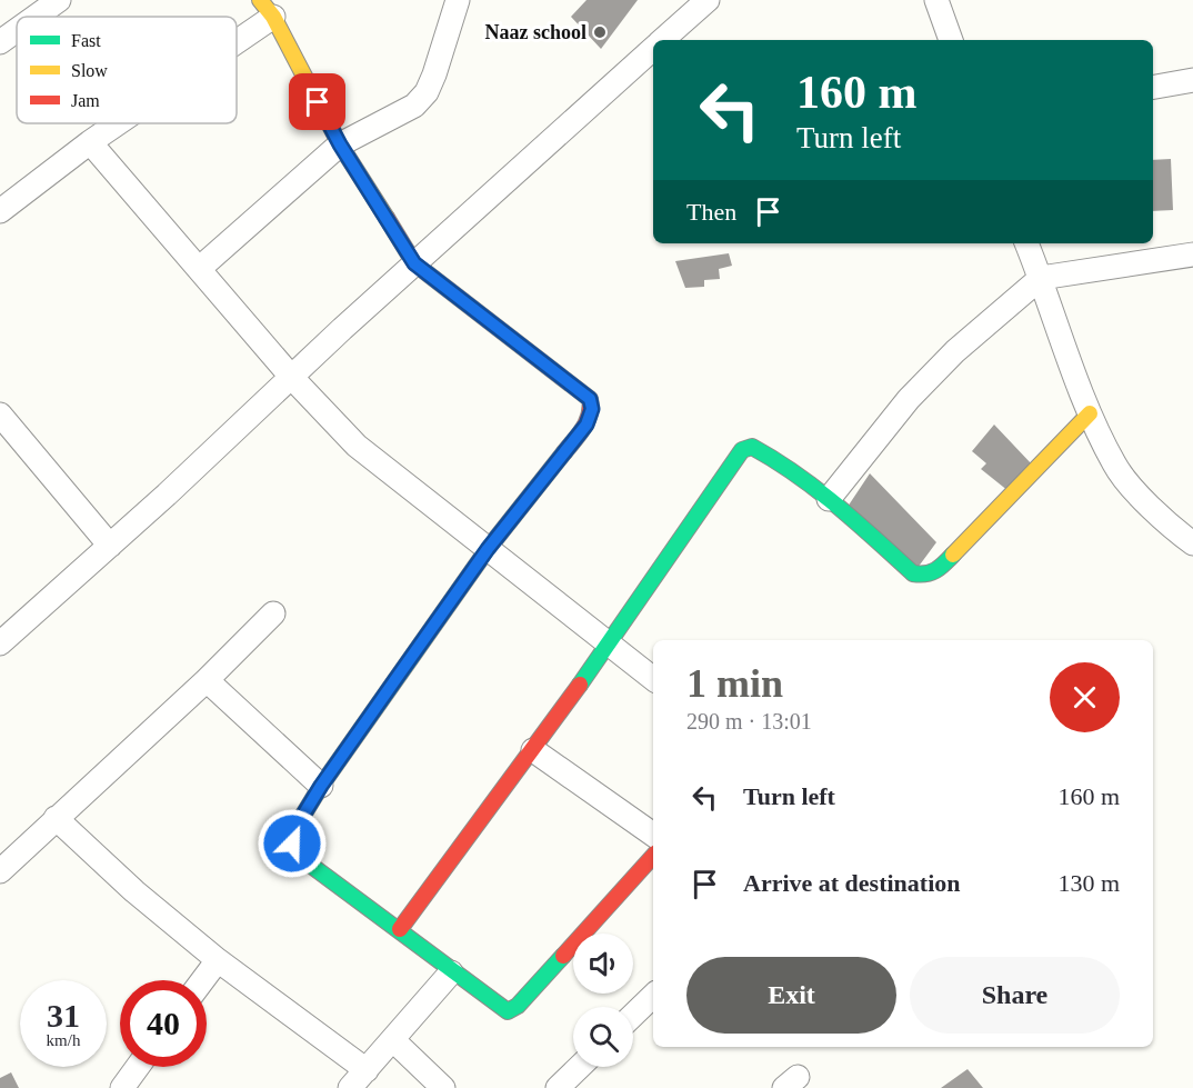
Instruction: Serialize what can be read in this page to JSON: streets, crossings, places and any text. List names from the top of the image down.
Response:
{
  "places": ["Naaz school"],
  "legend": ["Fast", "Slow", "Jam"],
  "page": {
    "turn": ["160 m", "Turn left"],
    "then": "Then",
    "heading": ["1 min", "290 m · 13:01"],
    "list": [
      {
        "name": "Turn left",
        "value": "160 m"
      },
      {
        "name": "Arrive at destination",
        "value": "130 m"
      }
    ],
    "buttons": ["Exit", "Share"],
    "speed": "31 km/h",
    "limit": "40"
  }
}
